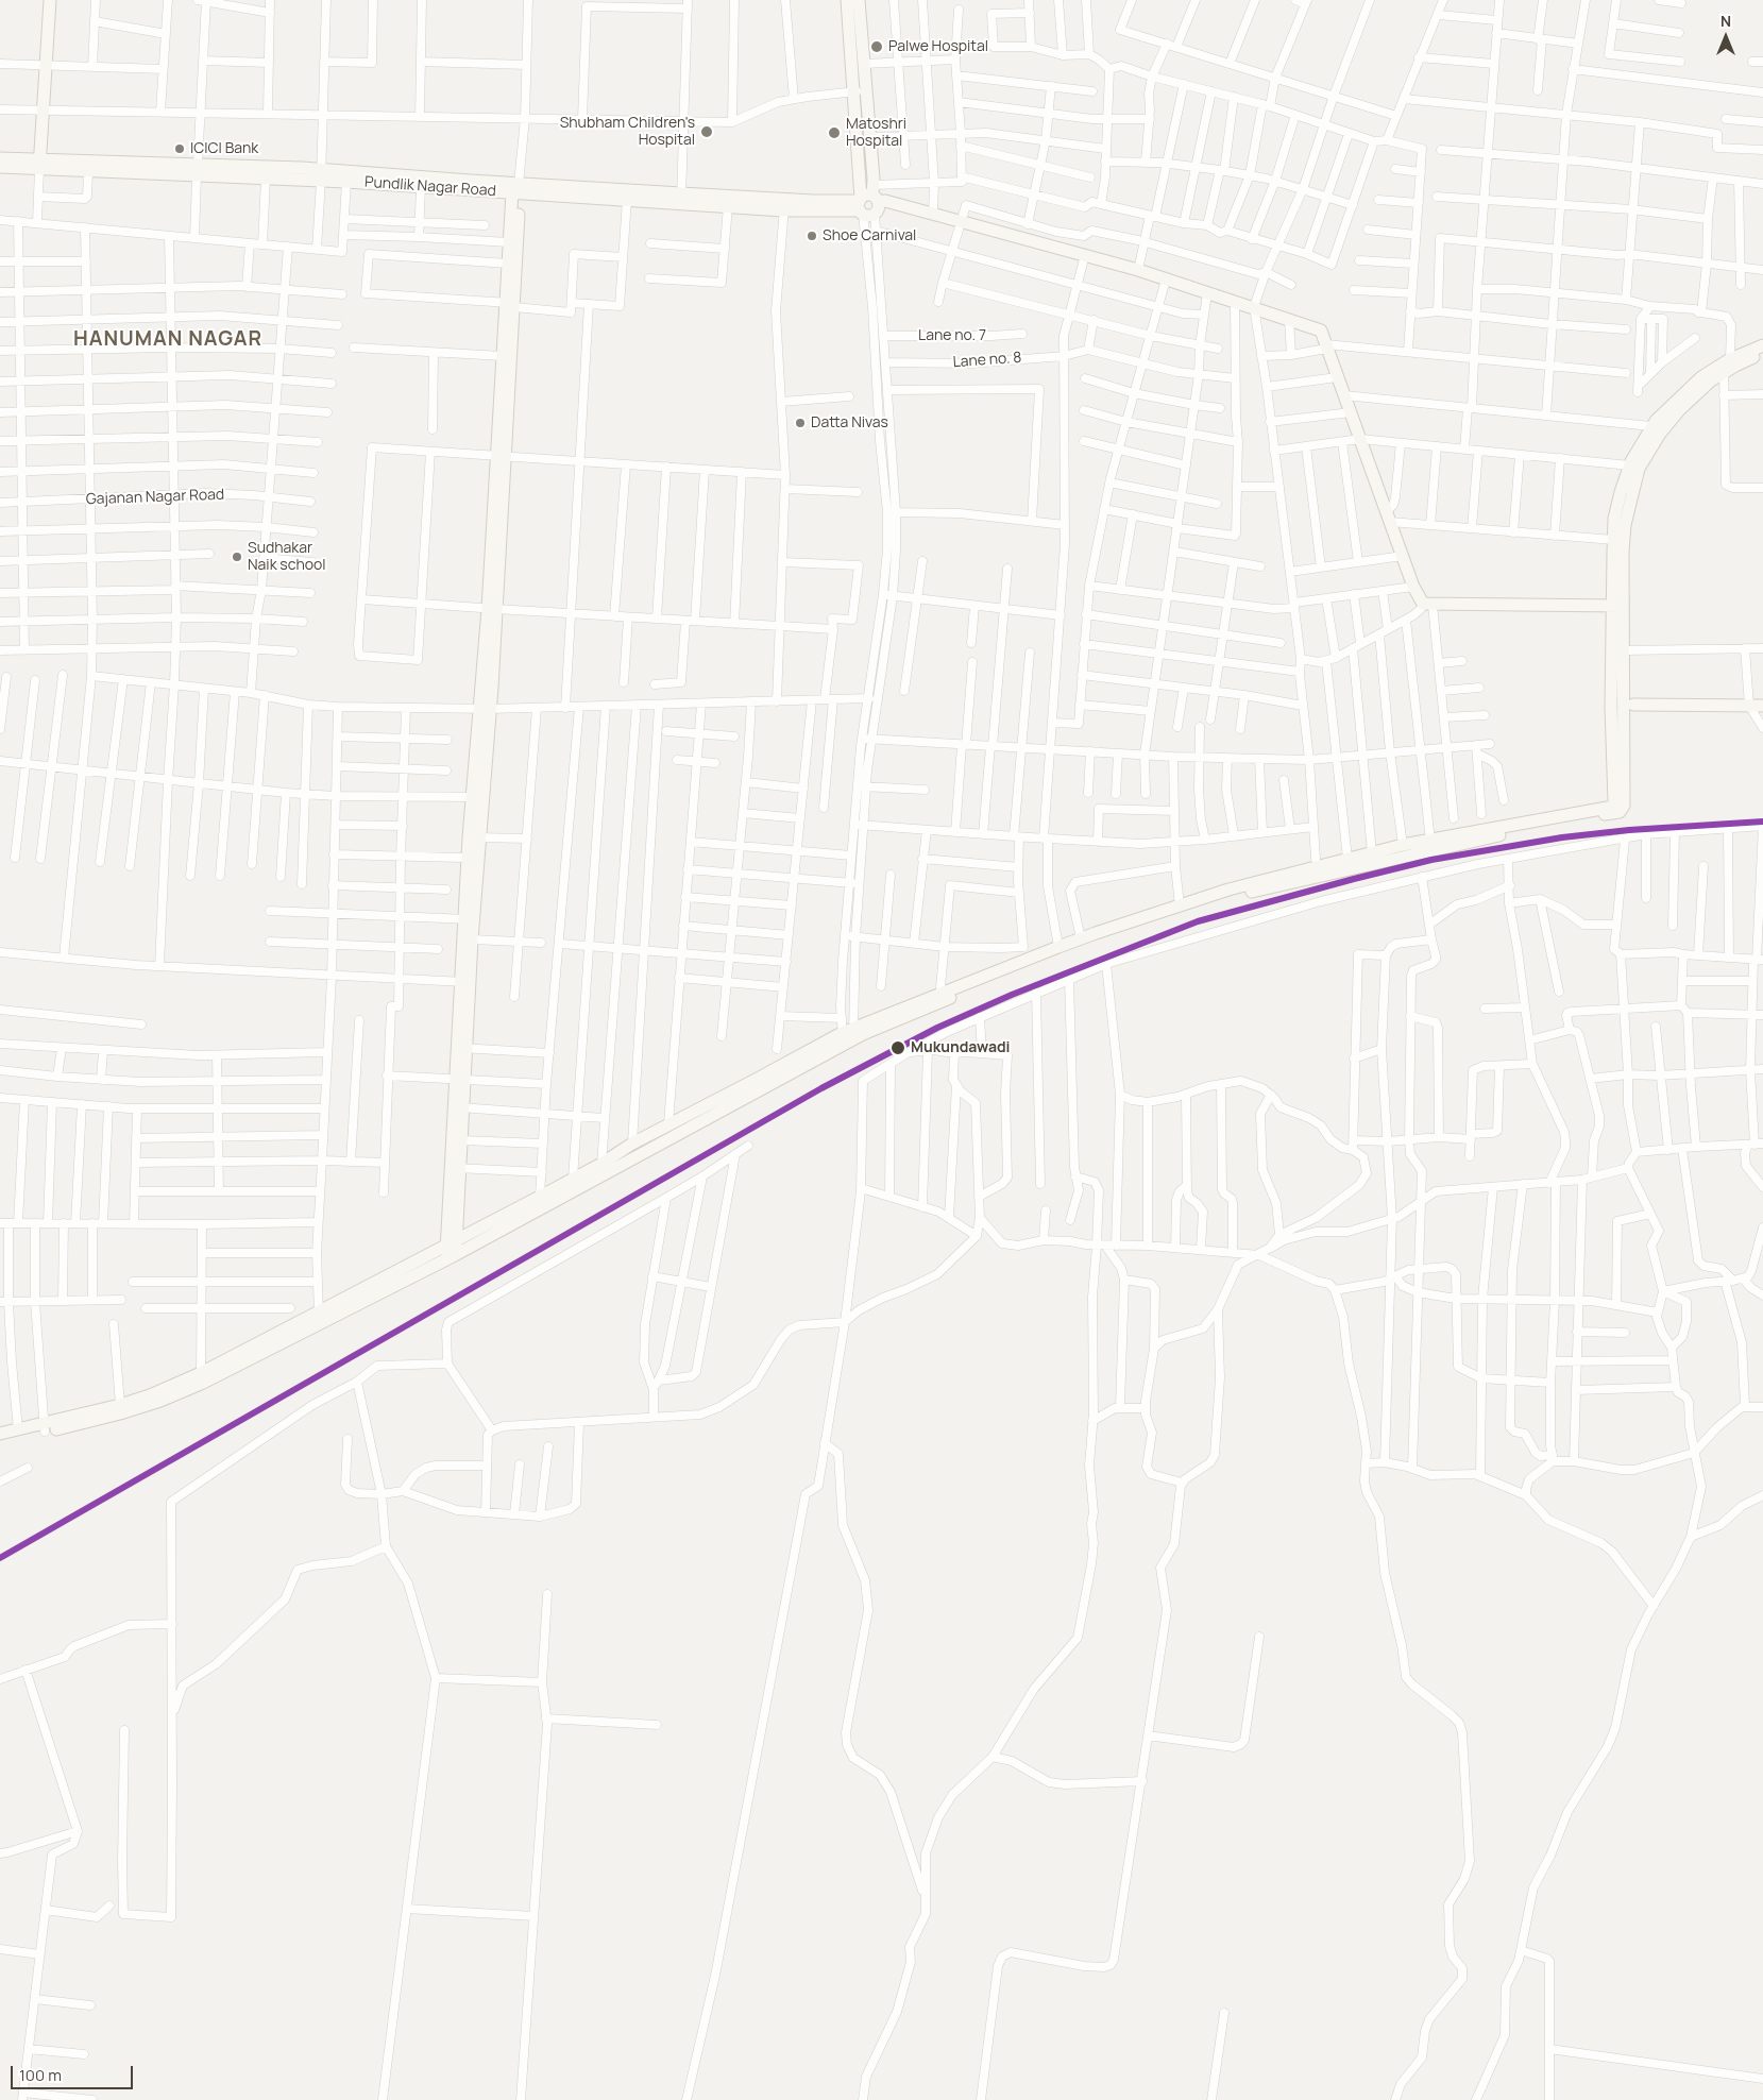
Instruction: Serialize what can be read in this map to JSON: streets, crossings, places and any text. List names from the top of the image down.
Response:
{
  "streets": {
    "street": [
      "Pundlik Nagar Road",
      "Lane no. 7",
      "Lane no. 8",
      "Gajanan Nagar Road"
    ]
  },
  "districts": ["HANUMAN NAGAR"],
  "places": [
    "Palwe Hospital",
    "Shubham Children's Hospital",
    "Matoshri Hospital",
    "ICICI Bank",
    "Shoe Carnival",
    "Datta Nivas",
    "Sudhakar Naik school",
    "Mukundawadi"
  ],
  "scale_bar": "100 m",
  "north": "top"
}
